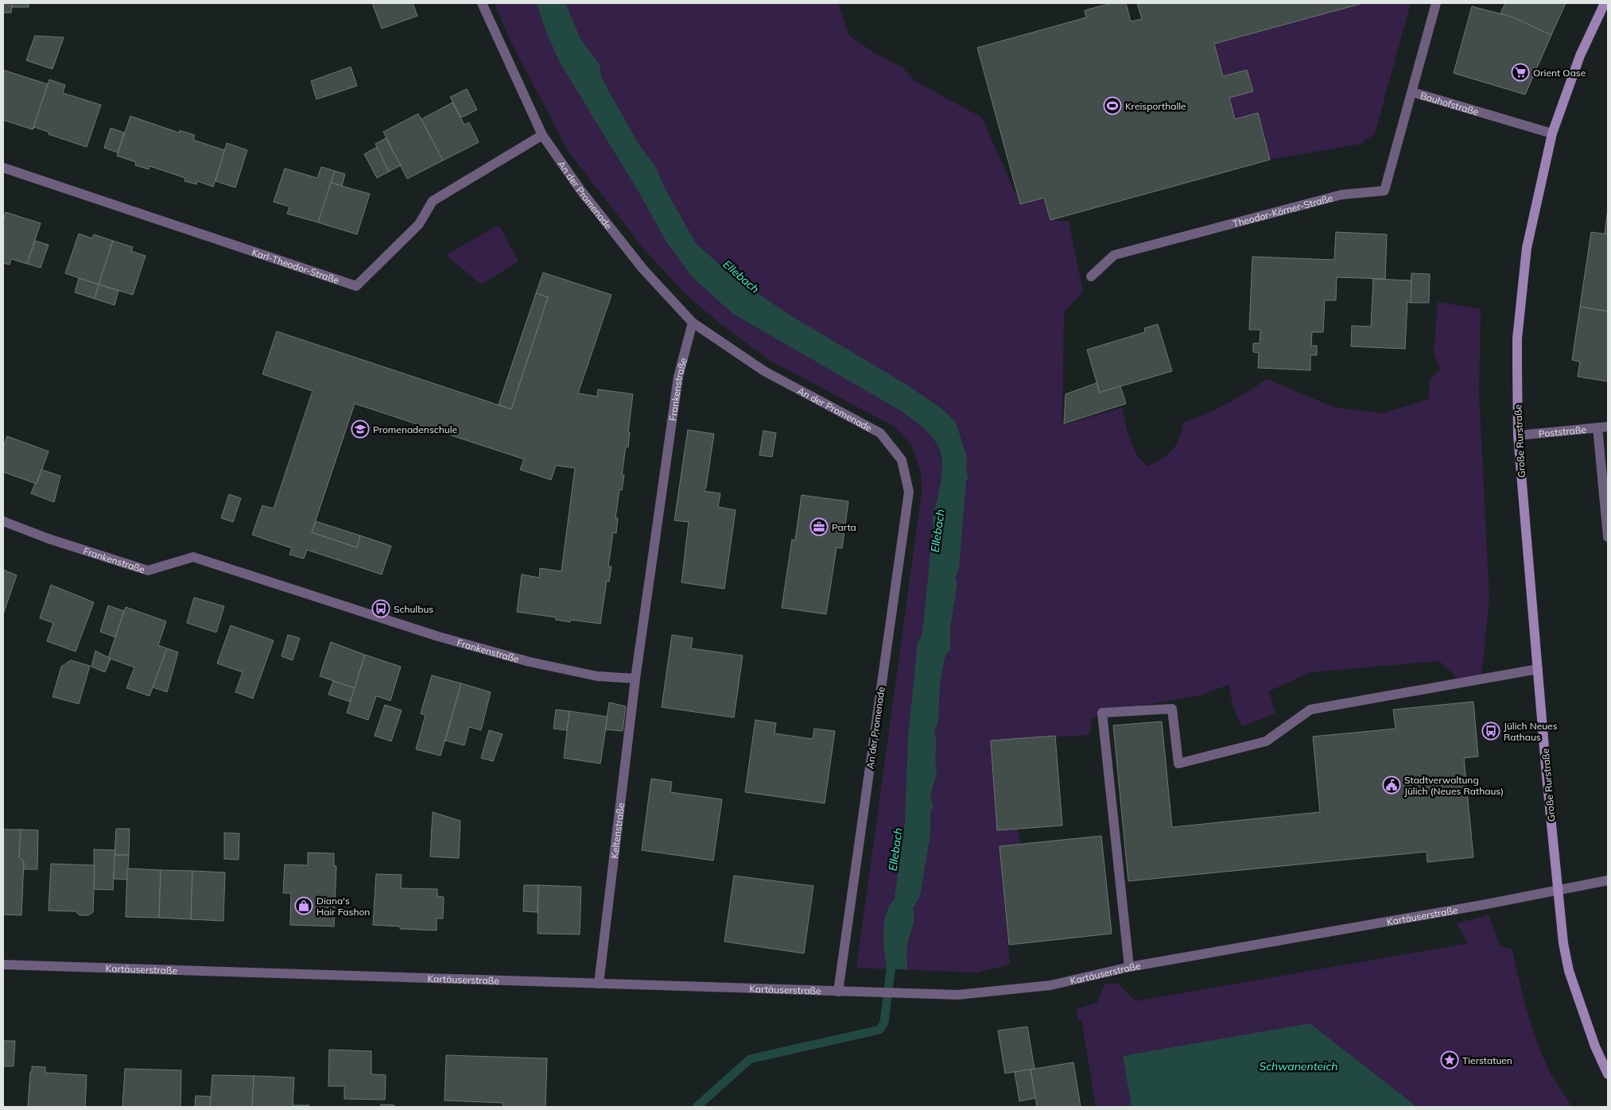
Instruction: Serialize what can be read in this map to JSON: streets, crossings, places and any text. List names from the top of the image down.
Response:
{
  "streets": {
    "main road": ["Große Rurstraße"],
    "street": [
      "Bauhofstraße",
      "An der Promenade",
      "Theodor-Körner-Straße",
      "Karl-Theodor-Straße",
      "Frankenstraße",
      "Poststraße",
      "Keltenstraße",
      "Kartäuserstraße"
    ]
  },
  "crossings": [
    ["Bauhofstraße", "Theodor-Körner-Straße"],
    ["Bauhofstraße", "Große Rurstraße"],
    ["An der Promenade", "Karl-Theodor-Straße"],
    ["An der Promenade", "Frankenstraße"],
    ["An der Promenade", "Kartäuserstraße"],
    ["Frankenstraße", "Keltenstraße"],
    ["Poststraße", "Große Rurstraße"],
    ["Große Rurstraße", "Kartäuserstraße"],
    ["Keltenstraße", "Kartäuserstraße"]
  ],
  "water": ["Ellebach", "Schwanenteich"],
  "places": {
    "supermarket": ["Orient Oase"],
    "sports": ["Kreisporthalle"],
    "school or university": ["Promenadenschule"],
    "office": ["Parta"],
    "bus stop": ["Schulbus", "Jülich Neues Rathaus"],
    "public building": ["Stadtverwaltung Jülich (Neues Rathaus)"],
    "shop": ["Diana's Hair Fashon"],
    "place": ["Tierstatuen"]
  }
}
